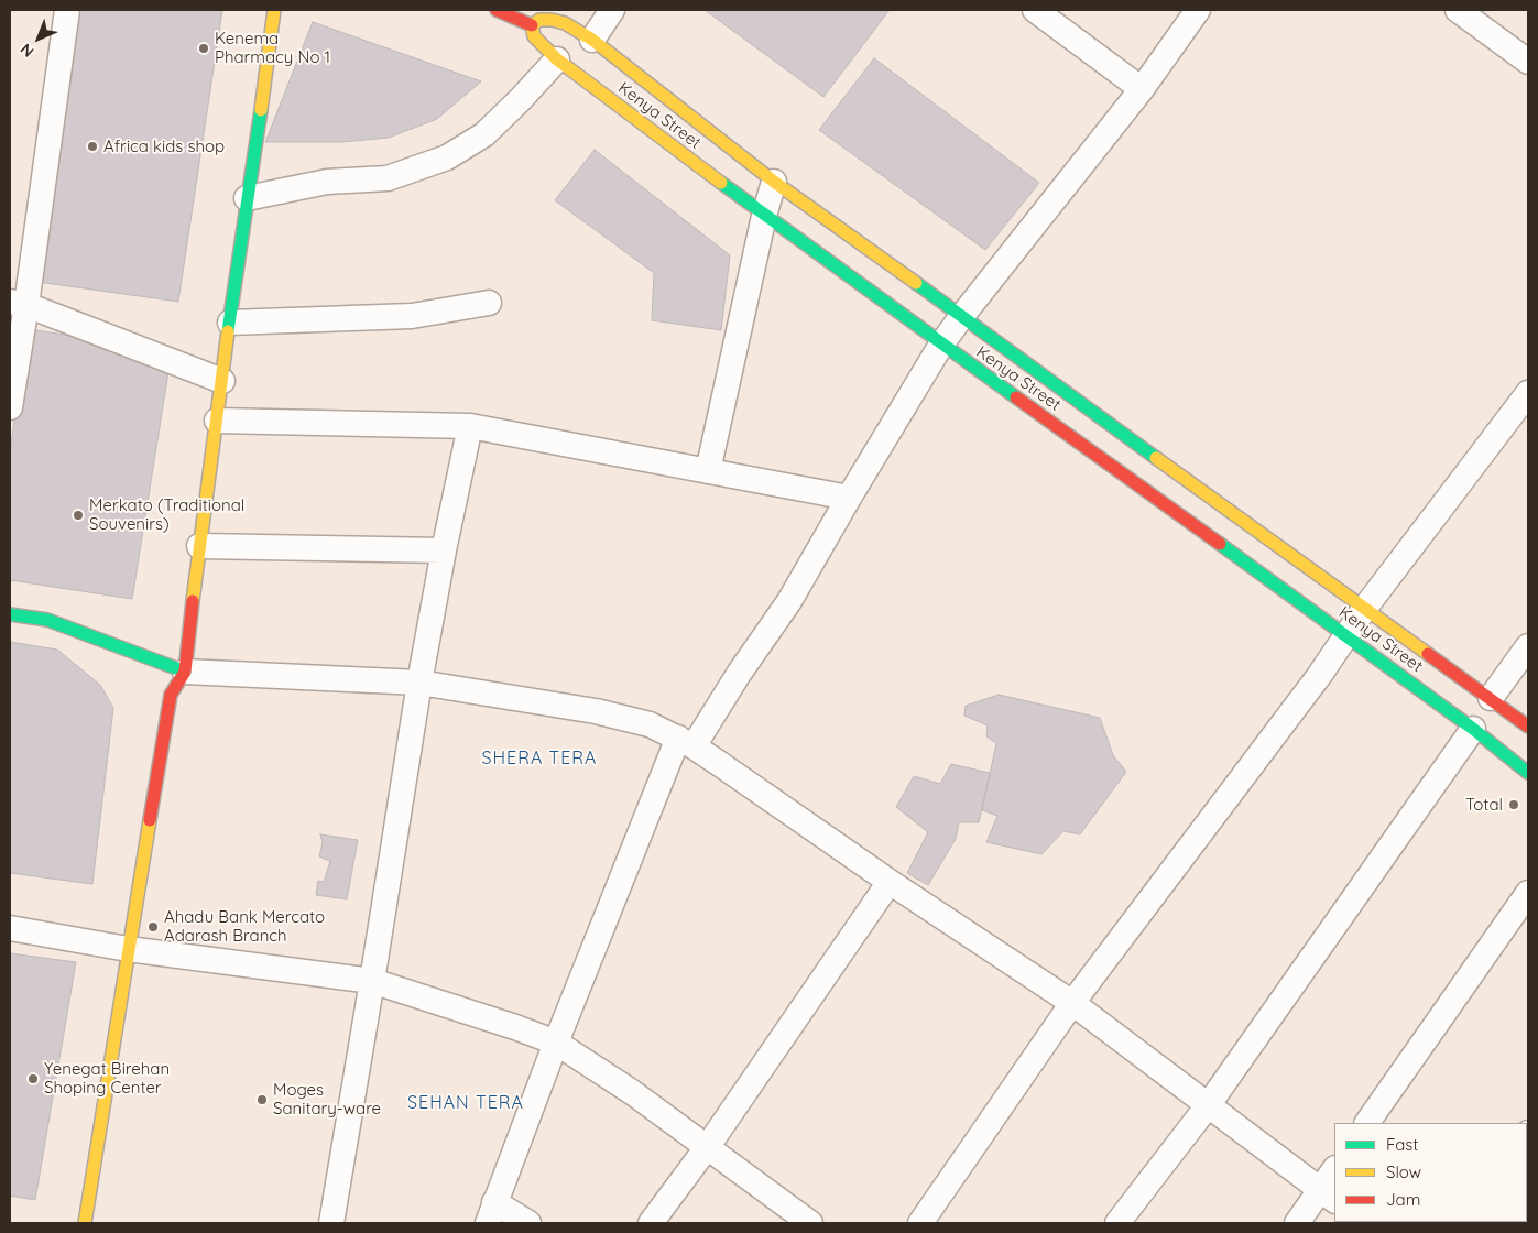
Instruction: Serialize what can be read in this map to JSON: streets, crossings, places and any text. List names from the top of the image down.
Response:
{
  "streets": {
    "main road": ["Kenya Street"]
  },
  "districts": ["SHERA TERA", "SEHAN TERA"],
  "places": [
    "Kenema Pharmacy No 1",
    "Africa kids shop",
    "Merkato (Traditional Souvenirs)",
    "Total",
    "Ahadu Bank Mercato Adarash Branch",
    "Yenegat Birehan Shoping Center",
    "Moges Sanitary-ware"
  ],
  "legend": ["Fast", "Slow", "Jam"],
  "north": "bottom left"
}
